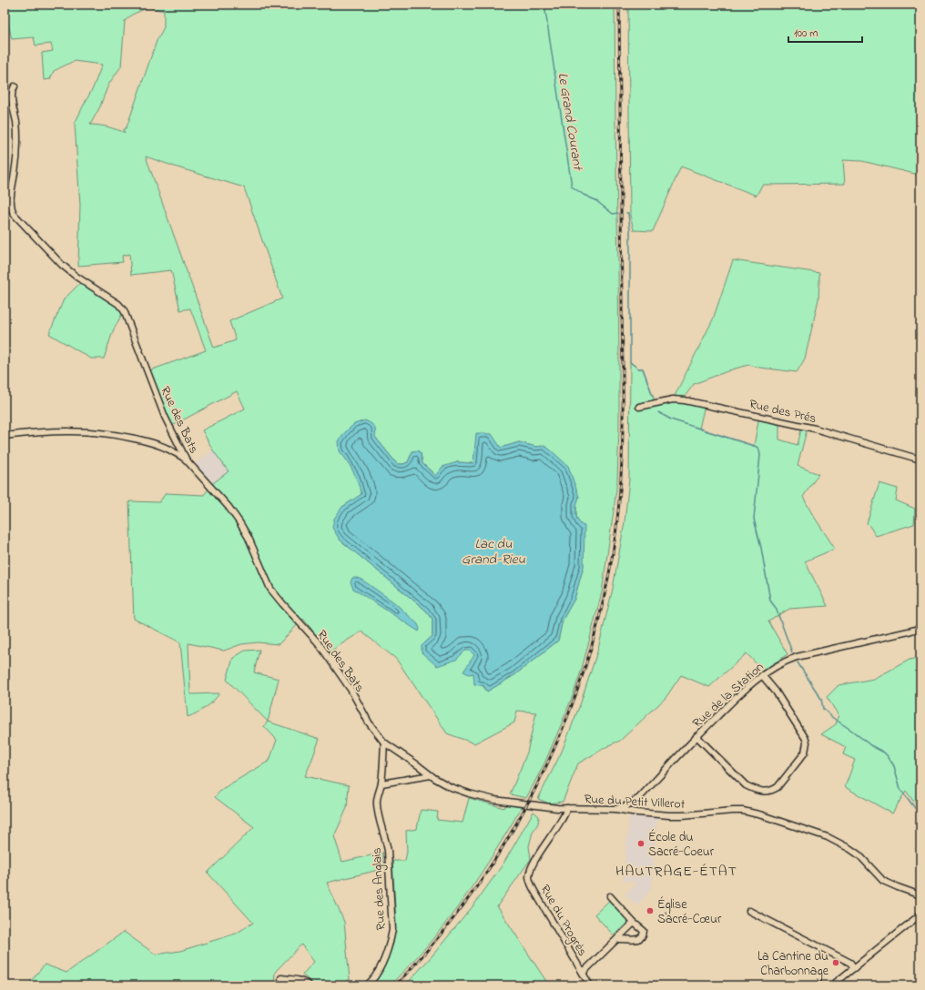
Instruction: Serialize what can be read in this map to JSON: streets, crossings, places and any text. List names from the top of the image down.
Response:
{
  "streets": {
    "street": [
      "Rue des Prés",
      "Rue des Bats",
      "Rue de la Station",
      "Rue du Petit Villerot",
      "Rue des Anglais",
      "Rue du Progrès"
    ]
  },
  "crossings": [
    ["Rue des Bats", "Rue du Petit Villerot"],
    ["Rue des Bats", "Rue des Anglais"],
    ["Rue de la Station", "Rue du Petit Villerot"],
    ["Rue du Petit Villerot", "Rue du Progrès"]
  ],
  "districts": ["HAUTRAGE-ÉTAT"],
  "water": ["Le Grand Courant", "Lac du Grand-Rieu"],
  "places": ["École du Sacré-Coeur", "Église Sacré-Cœur", "La Cantine du Charbonnage"],
  "scale_bar": "100 m"
}
